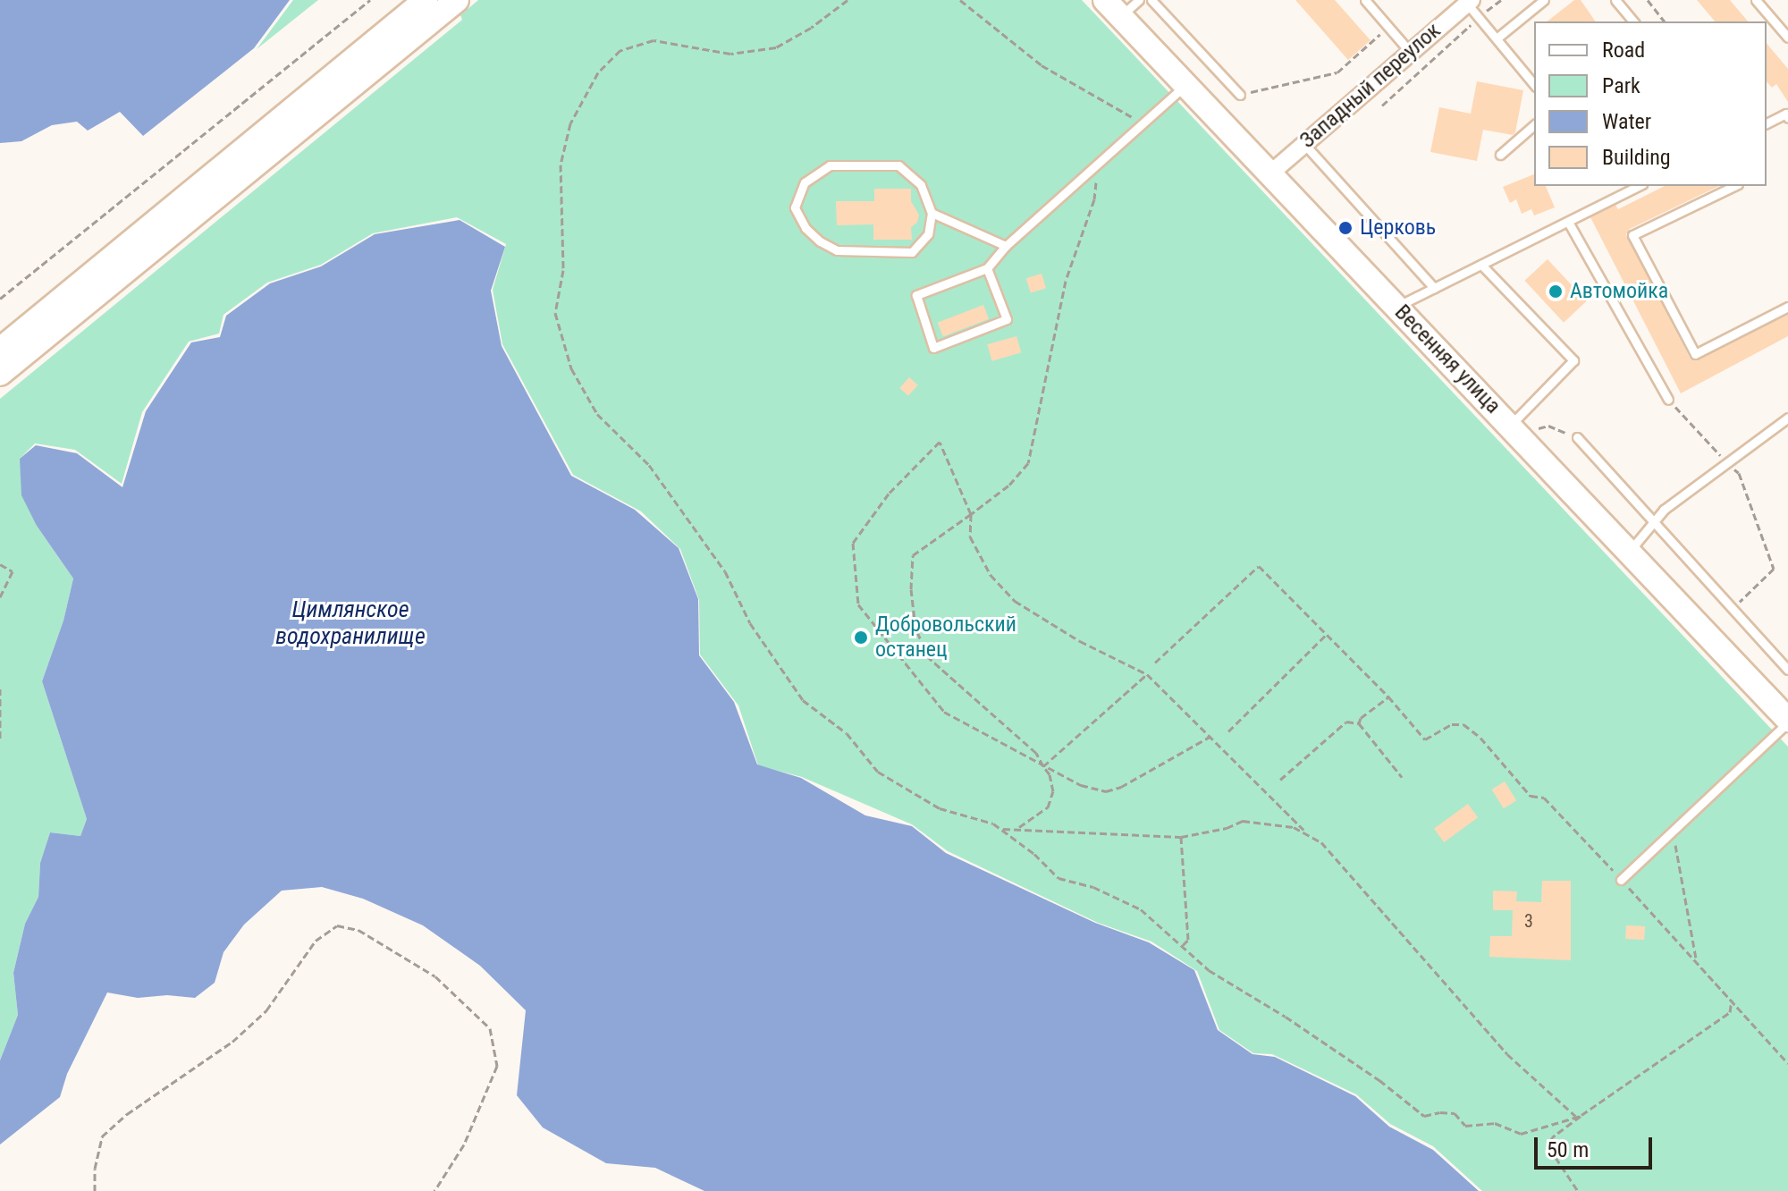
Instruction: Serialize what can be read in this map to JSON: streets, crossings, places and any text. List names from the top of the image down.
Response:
{
  "streets": {
    "main road": ["Весенняя улица"],
    "street": ["Западный переулок"]
  },
  "crossings": [
    ["Западный переулок", "Весенняя улица"]
  ],
  "water": ["Цимлянское водохранилище"],
  "places": ["Церковь", "Автомойка", "Добровольский останец"],
  "house_numbers": ["3"],
  "legend": [
    "Road",
    "Park",
    "Water",
    "Building"
  ],
  "scale_bar": "50 m"
}
